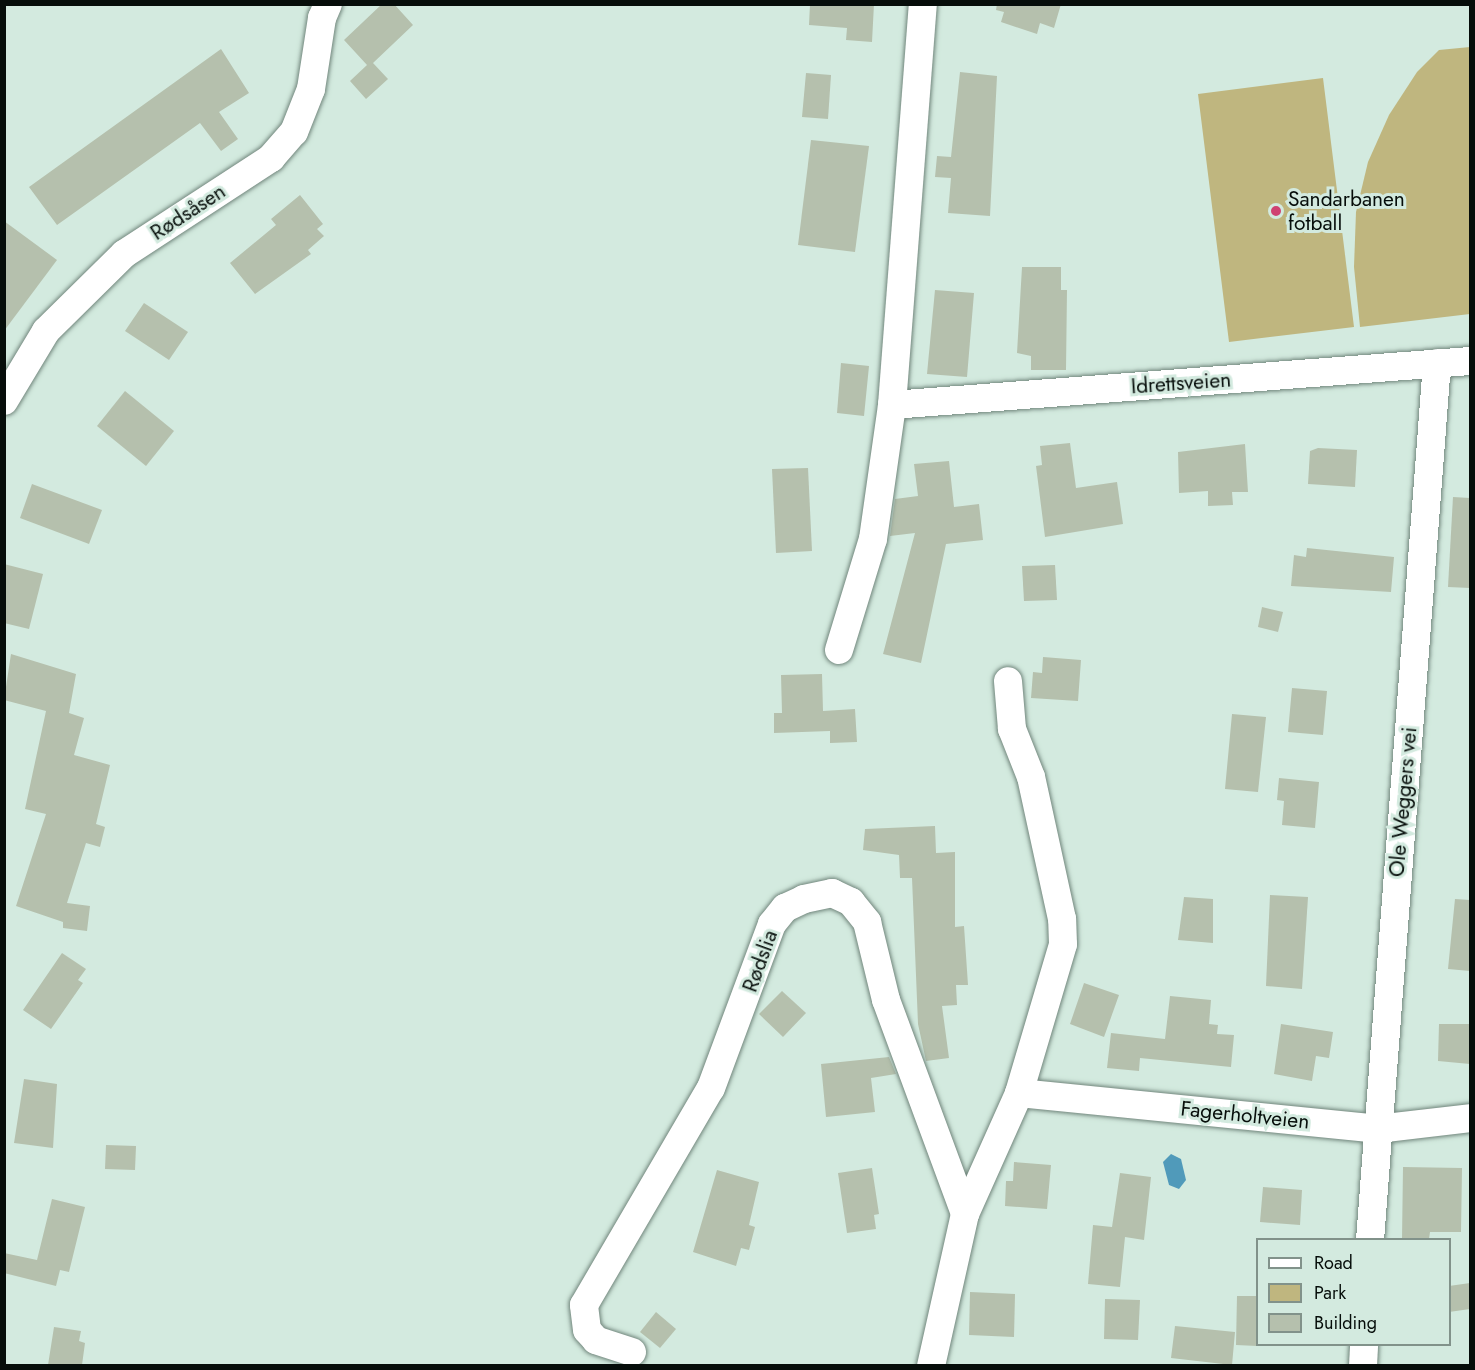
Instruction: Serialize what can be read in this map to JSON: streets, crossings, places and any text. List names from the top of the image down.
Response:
{
  "streets": {
    "street": [
      "Rødsåsen",
      "Idrettsveien",
      "Ole Weggers vei",
      "Rødslia",
      "Fagerholtveien"
    ]
  },
  "crossings": [
    ["Idrettsveien", "Ole Weggers vei"],
    ["Ole Weggers vei", "Fagerholtveien"]
  ],
  "places": ["Sandarbanen fotball"],
  "legend": ["Road", "Park", "Building"]
}
